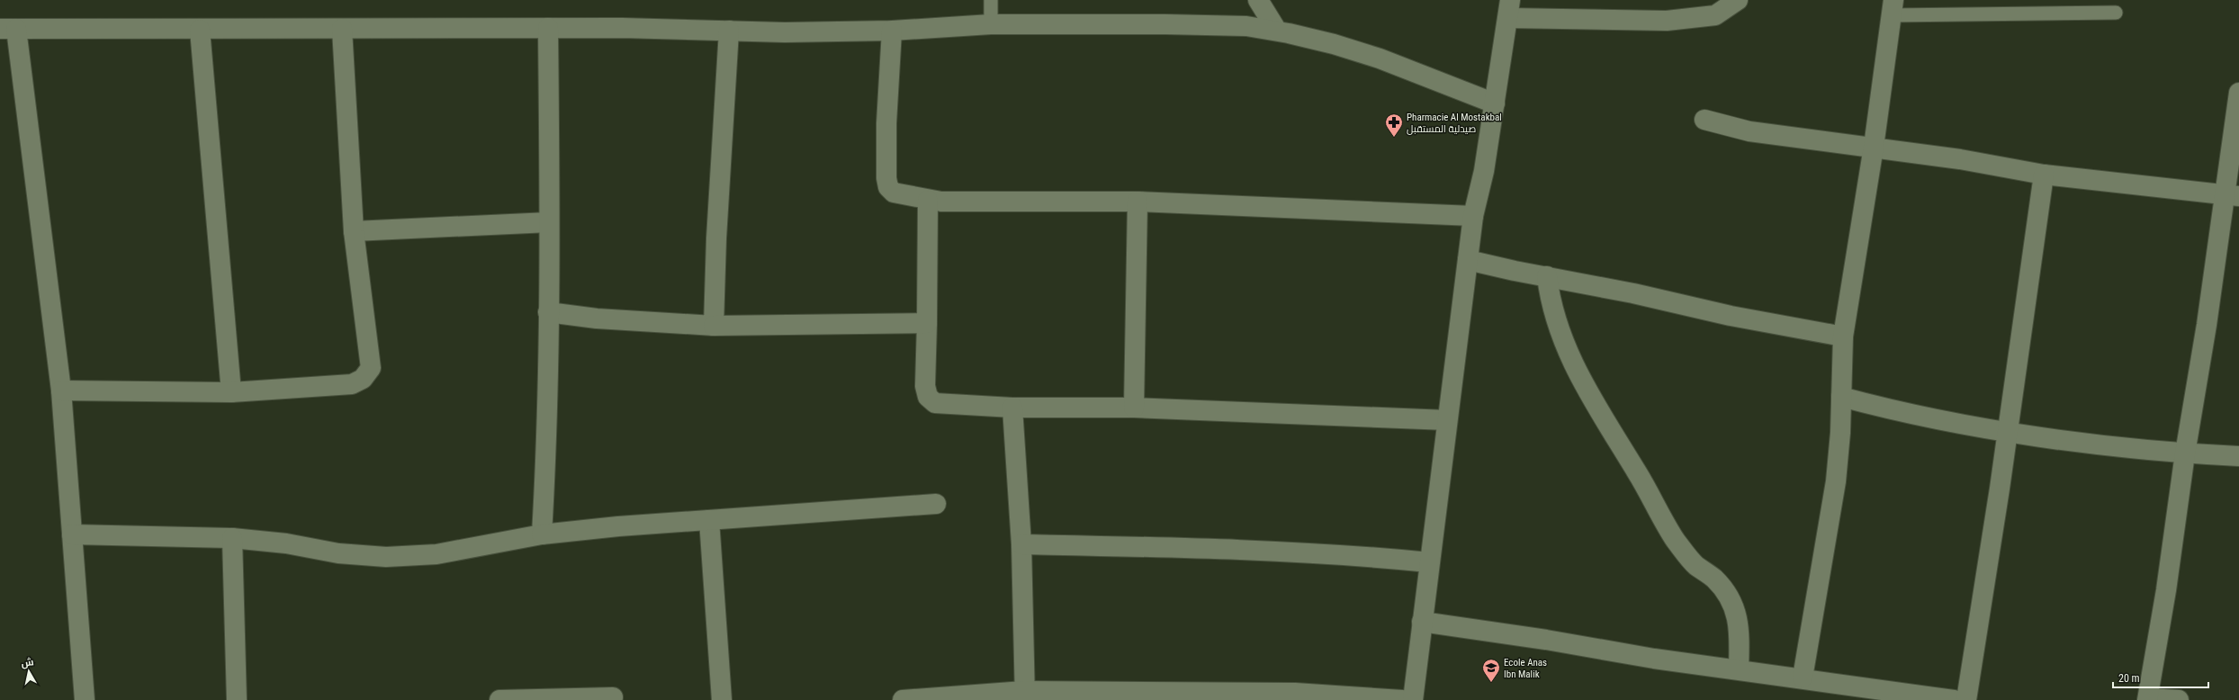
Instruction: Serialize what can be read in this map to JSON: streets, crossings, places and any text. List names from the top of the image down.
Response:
{
  "places": {
    "pharmacy": ["Pharmacie Al Mostakbal صيدلية المستقبل"],
    "school or university": ["Ecole Anas Ibn Malik"]
  },
  "scale_bar": "20 m",
  "north": "top"
}
